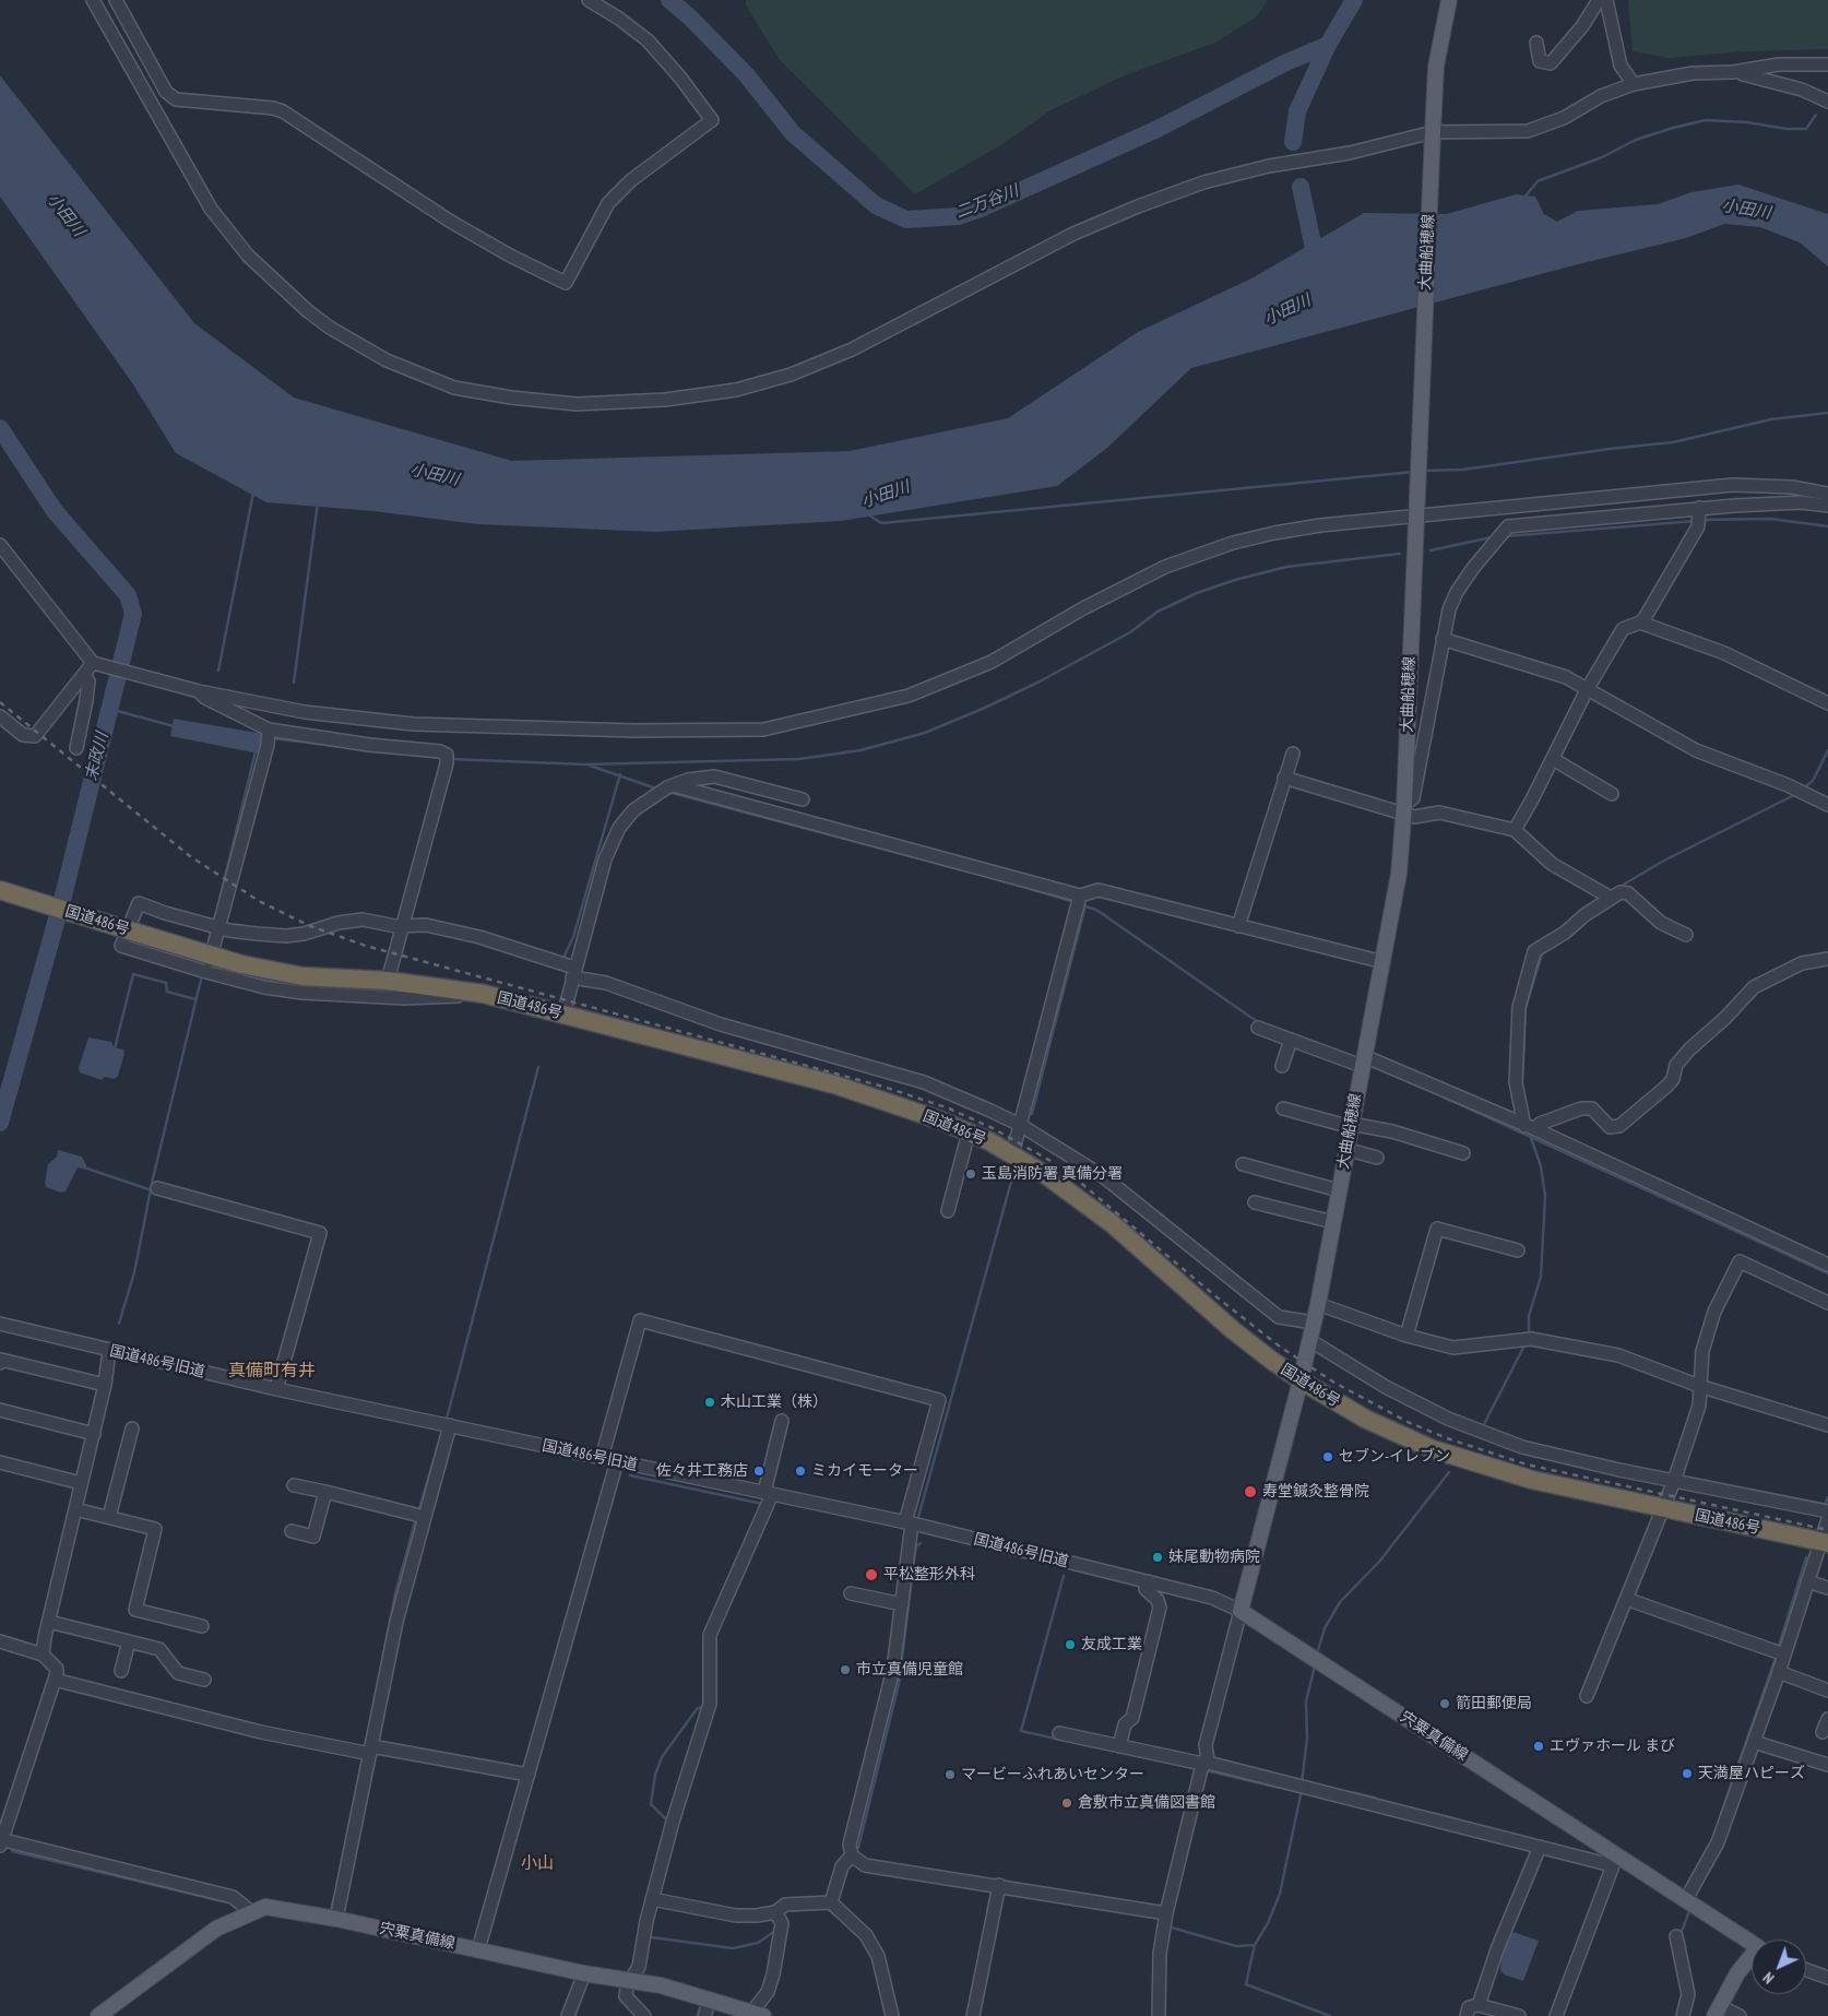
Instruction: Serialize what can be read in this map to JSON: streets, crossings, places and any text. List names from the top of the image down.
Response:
{
  "streets": {
    "highway": ["国道486号"],
    "main road": ["大曲船穂線", "宍粟真備線"],
    "street": ["国道486号旧道"]
  },
  "crossings": [
    ["大曲船穂線", "国道486号"],
    ["国道486号旧道", "宍粟真備線"]
  ],
  "districts": ["真備町有井", "小山"],
  "water": ["二万谷川", "小田川", "末政川"],
  "places": [
    "玉島消防署 真備分署",
    "木山工業（株）",
    "セブン-イレブン",
    "佐々井工務店",
    "ミカイモーター",
    "寿堂鍼灸整骨院",
    "妹尾動物病院",
    "平松整形外科",
    "友成工業",
    "市立真備児童館",
    "箭田郵便局",
    "エヴァホール まび",
    "天満屋ハピーズ",
    "マービーふれあいセンター",
    "倉敷市立真備図書館"
  ],
  "north": "bottom left"
}
